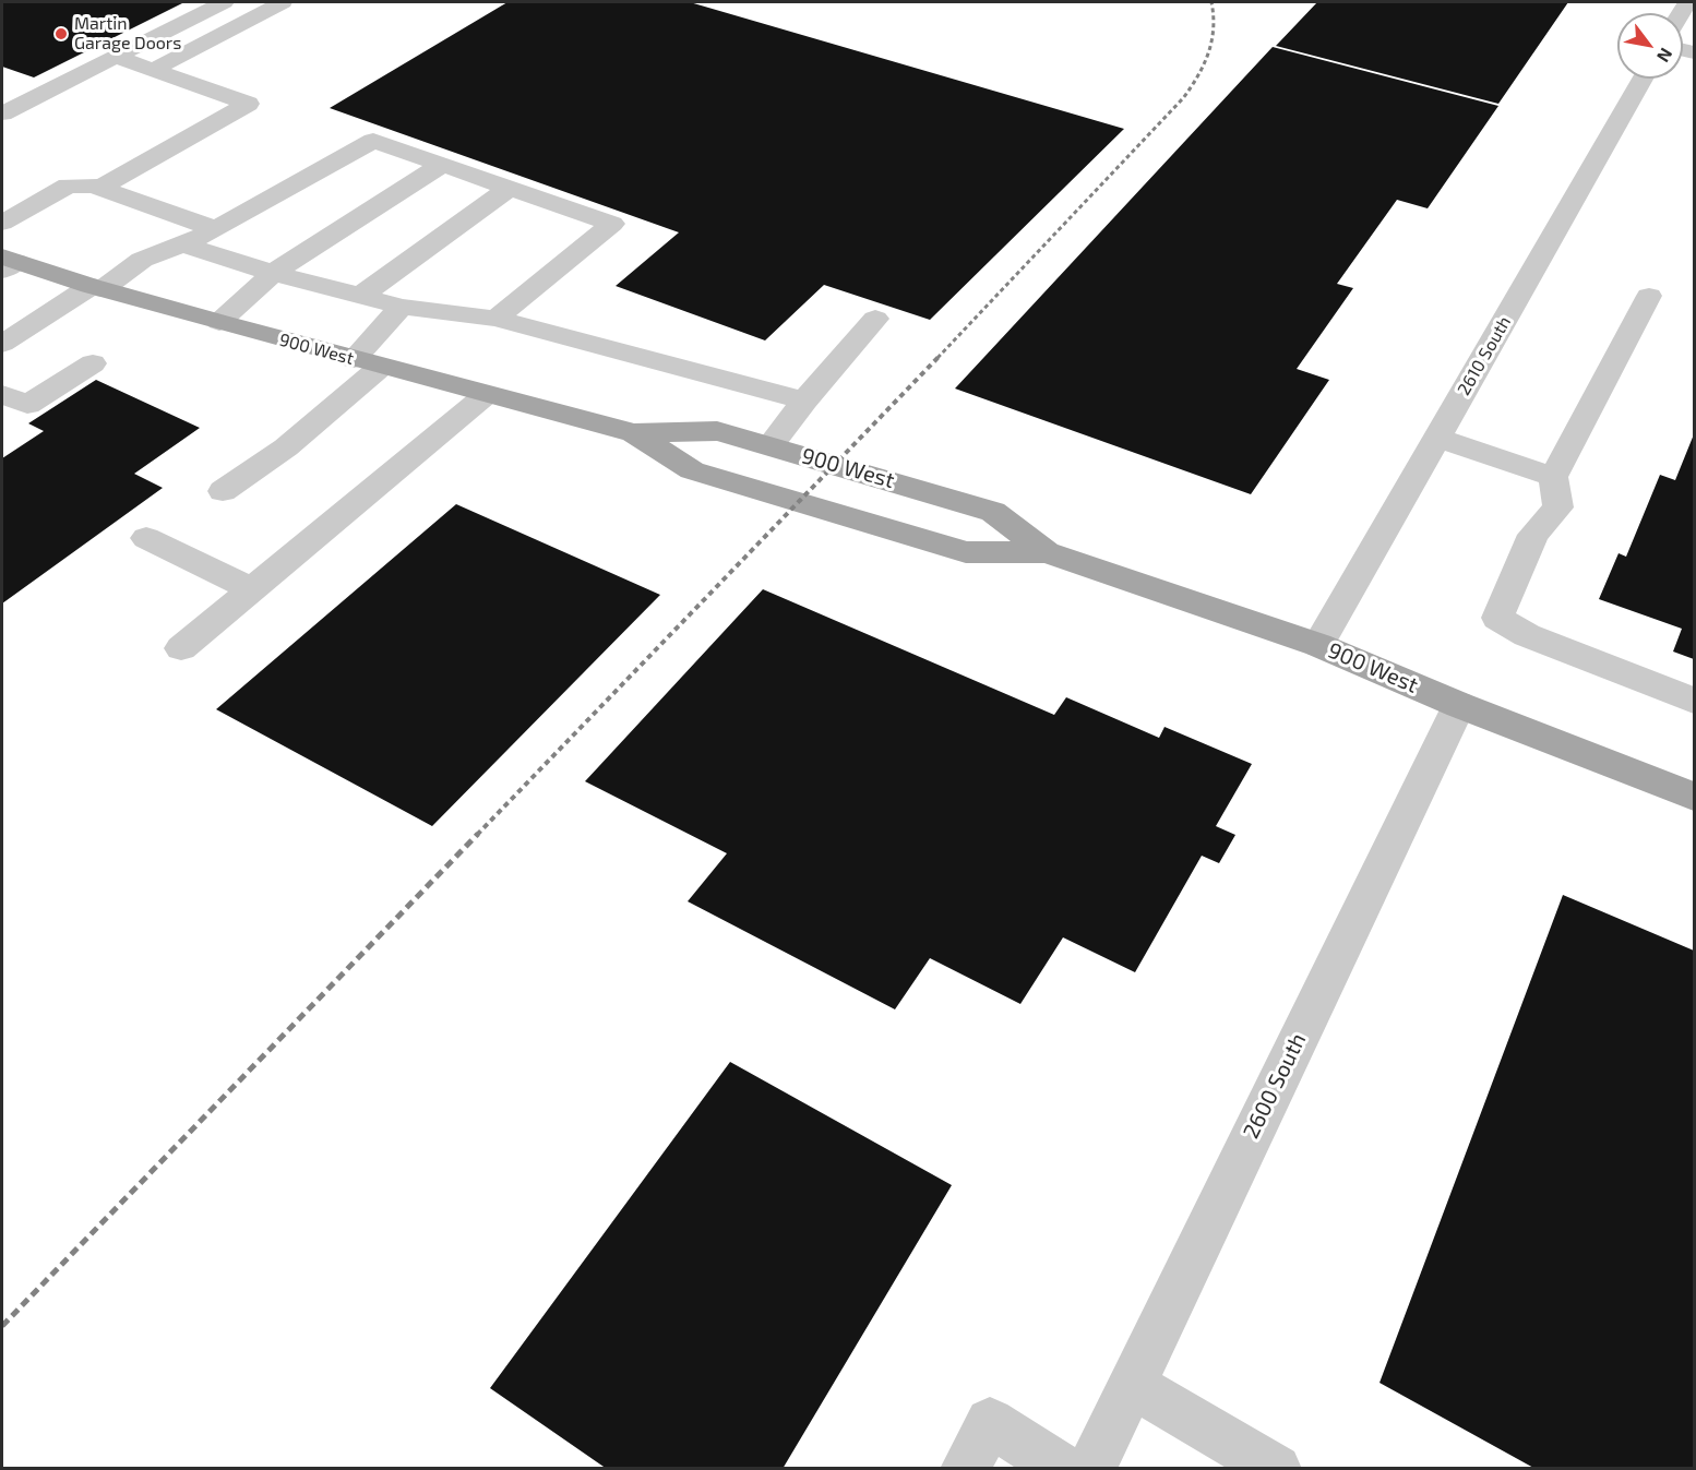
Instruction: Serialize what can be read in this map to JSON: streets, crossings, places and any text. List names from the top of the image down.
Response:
{
  "streets": {
    "main road": ["900 West"],
    "street": ["2610 South", "2600 South"]
  },
  "crossings": [
    ["900 West", "2610 South"],
    ["900 West", "2600 South"]
  ],
  "places": ["Martin Garage Doors"],
  "north": "bottom right"
}
